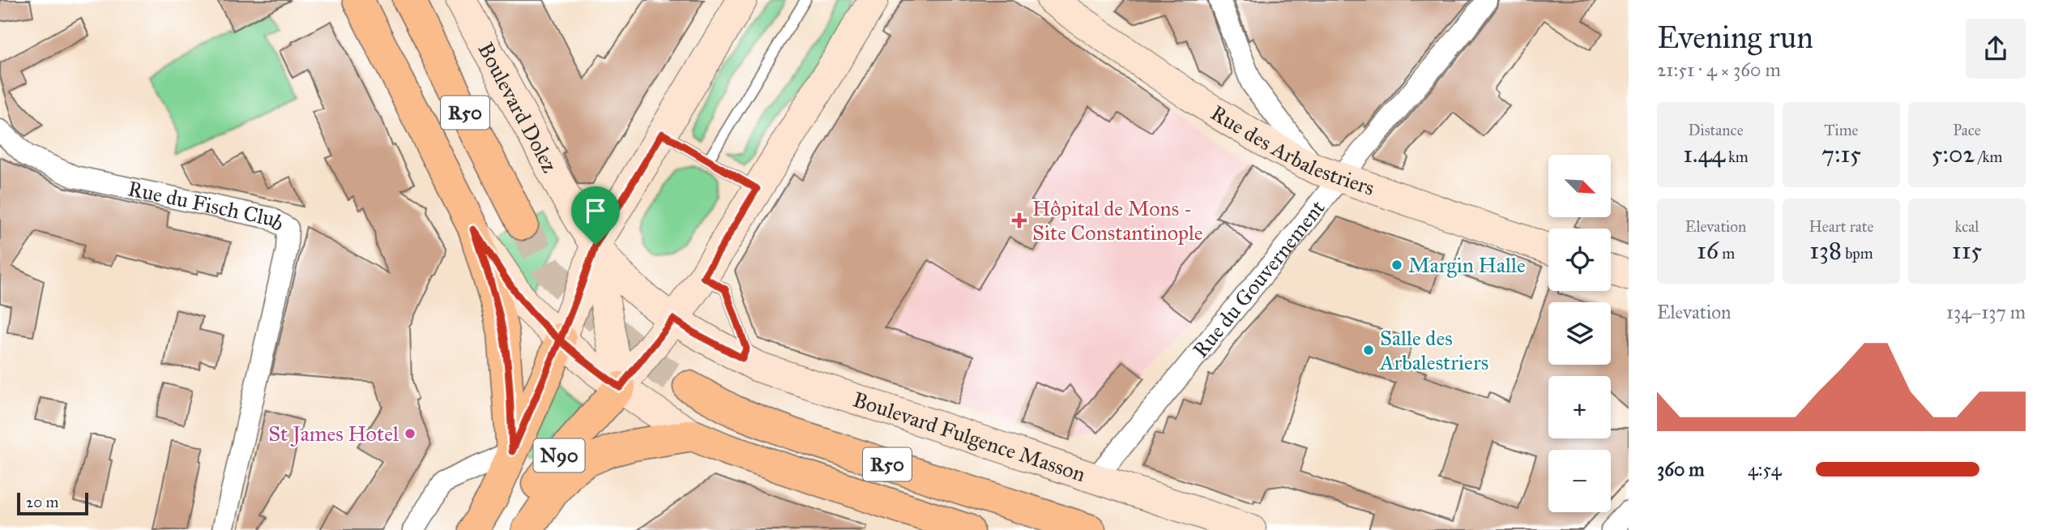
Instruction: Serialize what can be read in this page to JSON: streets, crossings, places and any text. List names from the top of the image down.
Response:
{
  "streets": {
    "main road": ["R50", "N90"],
    "street": [
      "Boulevard Dolez",
      "Rue des Arbalestriers",
      "Rue du Fisch Club",
      "Rue du Gouvernement",
      "Boulevard Fulgence Masson"
    ]
  },
  "crossings": [
    ["Boulevard Dolez", "Boulevard Fulgence Masson"],
    ["Rue des Arbalestriers", "Rue du Gouvernement"],
    ["Rue du Gouvernement", "Boulevard Fulgence Masson"]
  ],
  "places": {
    "health": ["Hôpital de Mons - Site Constantinople"],
    "other": ["Margin Halle", "Salle des Arbalestriers", "St James Hotel"]
  },
  "scale_bar": "20 m",
  "north": "bottom right",
  "page": {
    "heading": ["Evening run", "21:51 · 4 × 360 m"],
    "stats": [
      ["Distance", "1.44 km"],
      ["Time", "7:15"],
      ["Pace", "5:02 /km"],
      ["Elevation", "16 m"],
      ["Heart rate", "138 bpm"],
      ["kcal", "115"]
    ],
    "map_buttons": ["+", "−"],
    "chart": ["Elevation", "134–137 m"],
    "list": [
      {
        "name": "360 m",
        "note": "4:54"
      }
    ],
    "scale": "20 m"
  }
}
